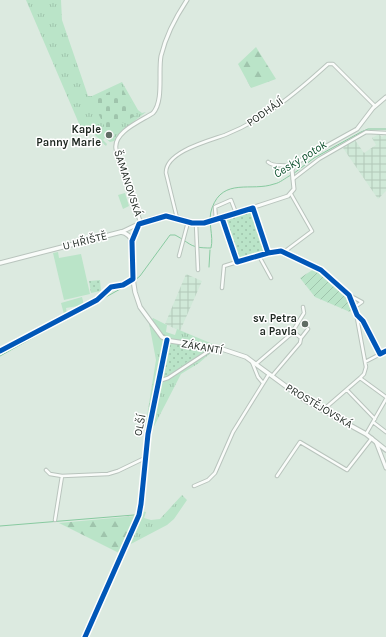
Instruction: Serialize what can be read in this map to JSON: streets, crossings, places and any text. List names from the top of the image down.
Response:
{
  "streets": {
    "main road": ["U HŘIŠTĚ", "ZÁKANTÍ", "PROSTĚJOVSKÁ"],
    "street": ["PODHÁJÍ", "ŠAMANOVSKÁ", "OLŠÍ"]
  },
  "crossings": [
    ["ZÁKANTÍ", "PROSTĚJOVSKÁ"],
    ["ZÁKANTÍ", "OLŠÍ"]
  ],
  "water": ["Český potok"],
  "places": ["Kaple Panny Marie", "sv. Petra a Pavla"]
}
